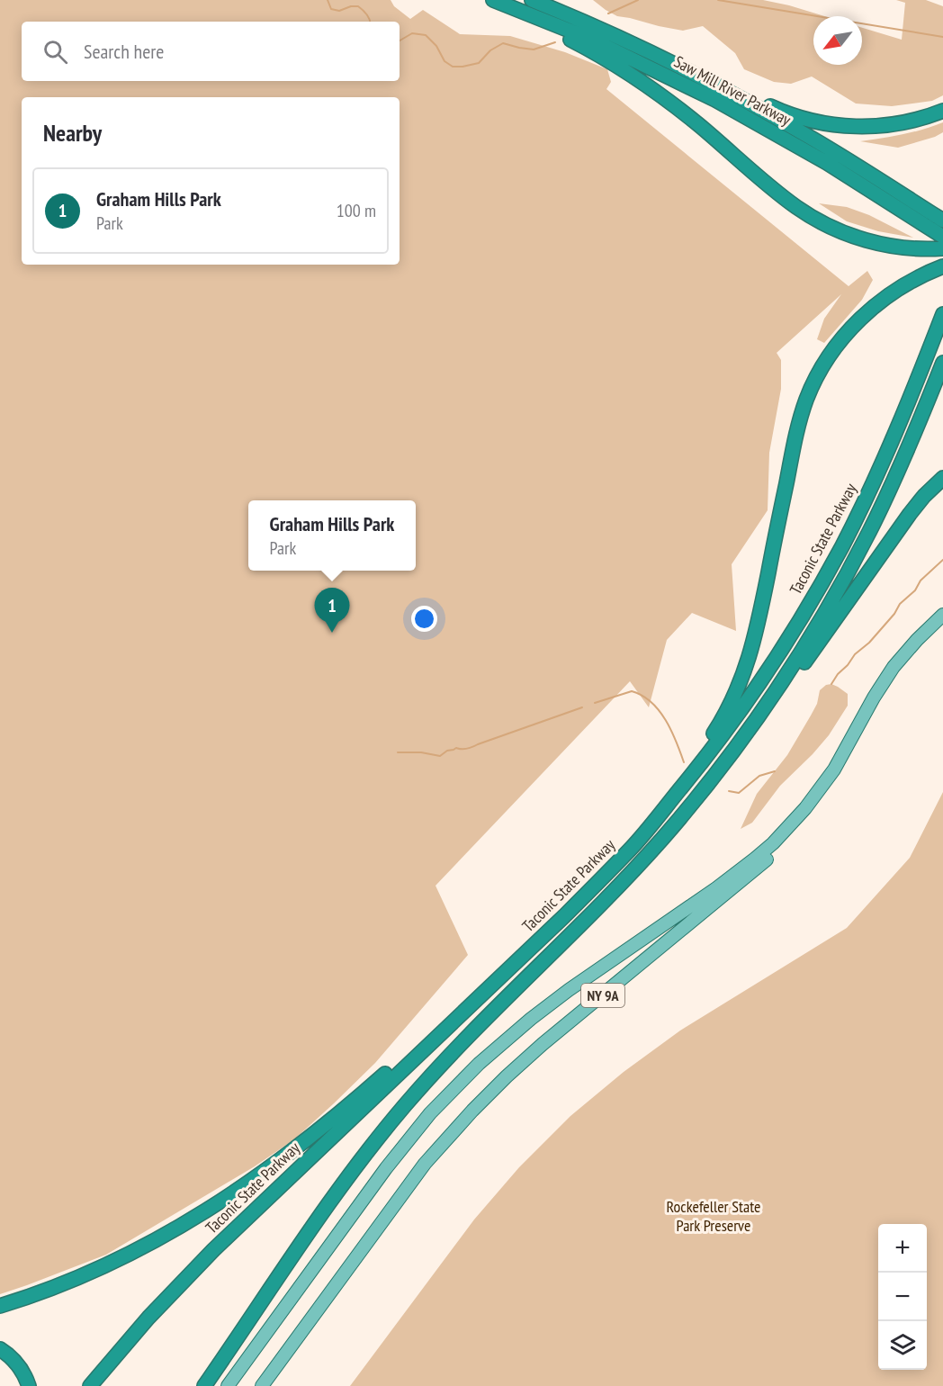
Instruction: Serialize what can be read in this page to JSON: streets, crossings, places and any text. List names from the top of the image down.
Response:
{
  "streets": {
    "highway": ["Saw Mill River Parkway", "Taconic State Parkway"],
    "main road": ["NY 9A"]
  },
  "parks": ["Rockefeller State Park Preserve"],
  "north": "bottom left",
  "page": {
    "search": "Search here",
    "heading": "Nearby",
    "list": [
      {
        "mark": "1",
        "name": "Graham Hills Park",
        "note": "Park",
        "value": "100 m"
      }
    ],
    "popup": ["Graham Hills Park", "Park"],
    "pins": "1",
    "map_buttons": ["+", "−"]
  }
}
